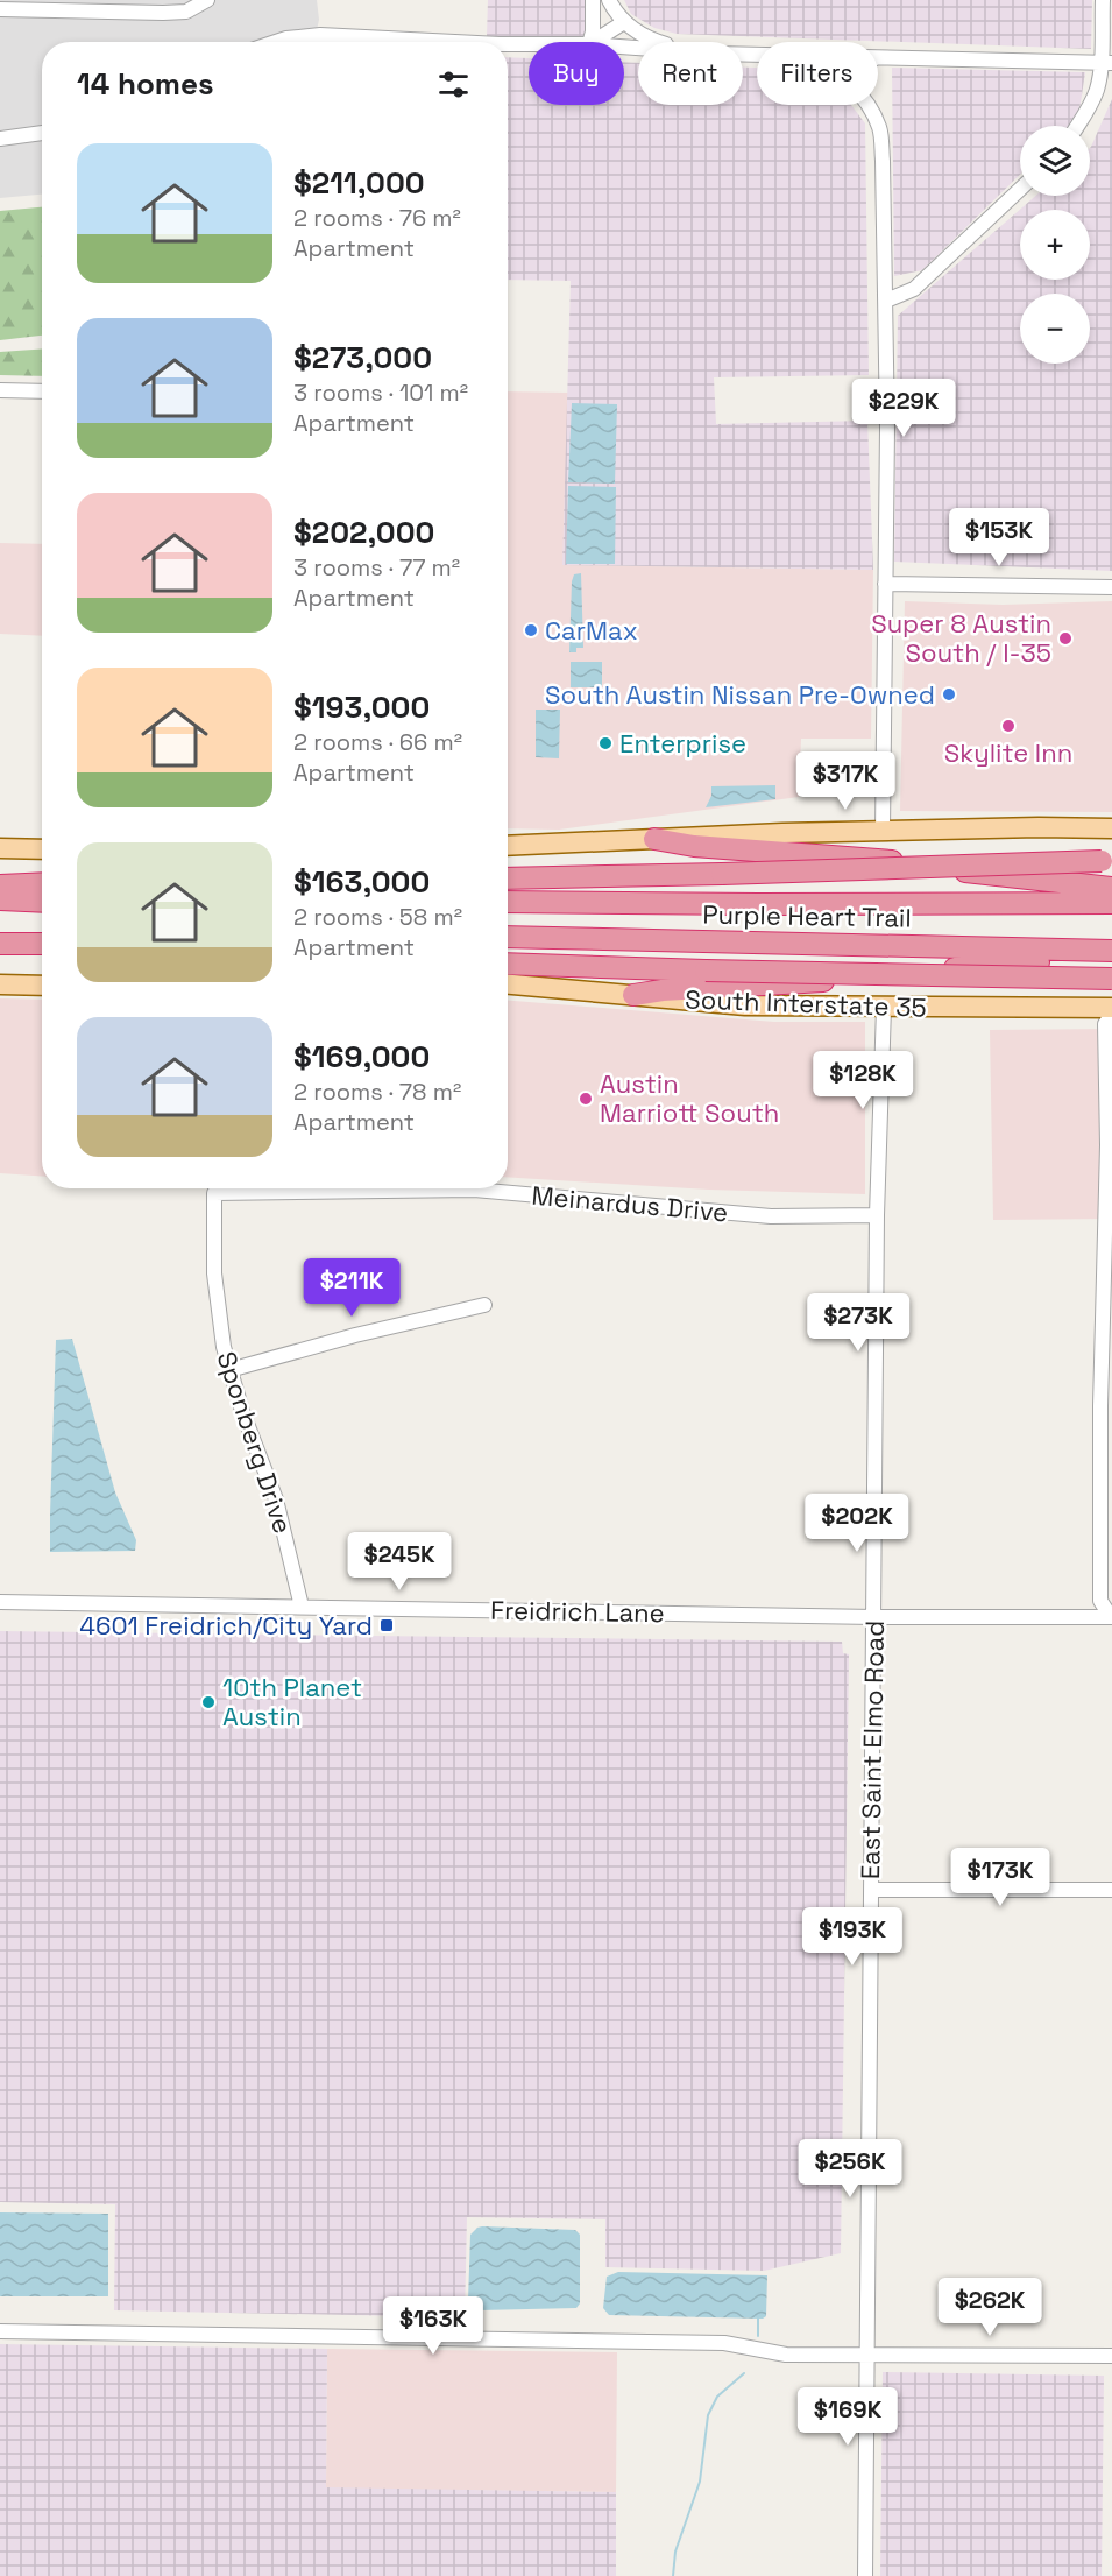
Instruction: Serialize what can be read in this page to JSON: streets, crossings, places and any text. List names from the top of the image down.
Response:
{
  "streets": {
    "highway": ["Purple Heart Trail"],
    "main road": ["South Interstate 35"],
    "street": [
      "Meinardus Drive",
      "Sponberg Drive",
      "Freidrich Lane",
      "East Saint Elmo Road"
    ]
  },
  "crossings": [
    ["South Interstate 35", "East Saint Elmo Road"],
    ["Meinardus Drive", "Sponberg Drive"],
    ["Meinardus Drive", "East Saint Elmo Road"],
    ["Sponberg Drive", "Freidrich Lane"],
    ["Freidrich Lane", "East Saint Elmo Road"]
  ],
  "places": {
    "other": [
      "CarMax",
      "Super 8 Austin South / I-35",
      "South Austin Nissan Pre-Owned",
      "Skylite Inn",
      "Enterprise",
      "Austin Marriott South",
      "10th Planet Austin"
    ],
    "transit": ["4601 Freidrich/City Yard"]
  },
  "page": {
    "chip": ["Buy", "Rent", "Filters"],
    "heading": "14 homes",
    "map_buttons": ["+", "−"],
    "list": [
      {
        "name": "$211,000",
        "note": "2 rooms · 76 m² · Apartment"
      },
      {
        "name": "$273,000",
        "note": "3 rooms · 101 m² · Apartment"
      },
      {
        "name": "$202,000",
        "note": "3 rooms · 77 m² · Apartment"
      },
      {
        "name": "$193,000",
        "note": "2 rooms · 66 m² · Apartment"
      },
      {
        "name": "$163,000",
        "note": "2 rooms · 58 m² · Apartment"
      },
      {
        "name": "$169,000",
        "note": "2 rooms · 78 m² · Apartment"
      }
    ],
    "price": [
      "$229K",
      "$153K",
      "$317K",
      "$128K",
      "$211K",
      "$273K",
      "$202K",
      "$245K",
      "$173K",
      "$193K",
      "$256K",
      "$262K",
      "$163K",
      "$169K"
    ]
  }
}
